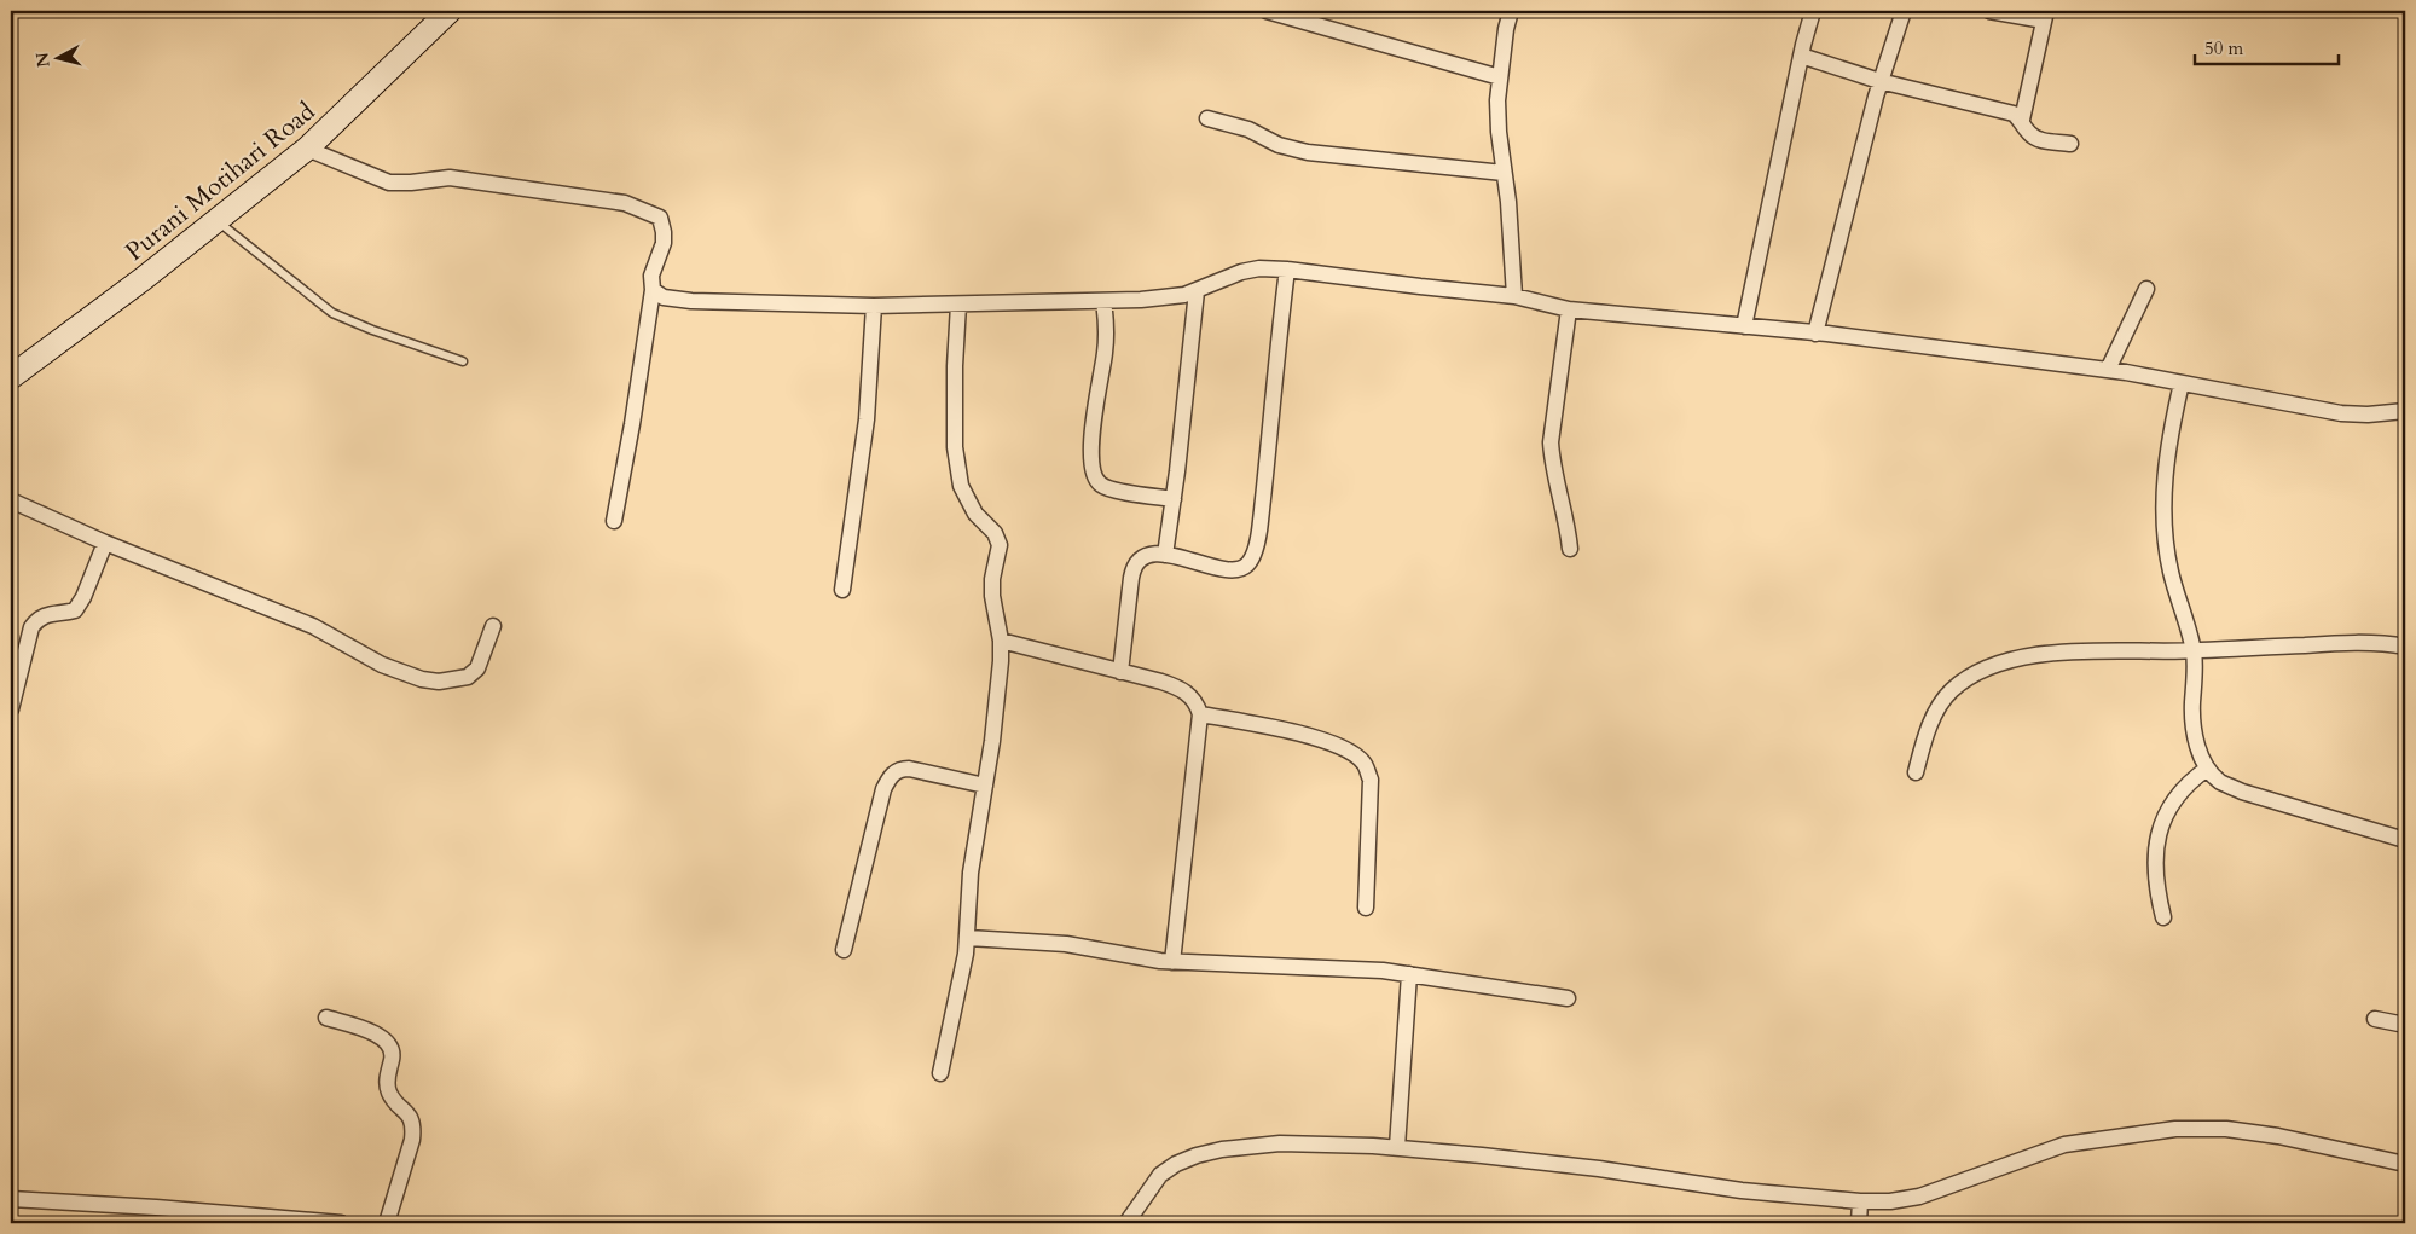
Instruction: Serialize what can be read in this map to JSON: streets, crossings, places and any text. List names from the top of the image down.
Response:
{
  "streets": {
    "main road": ["Purani Motihari Road"]
  },
  "scale_bar": "50 m",
  "north": "left"
}
